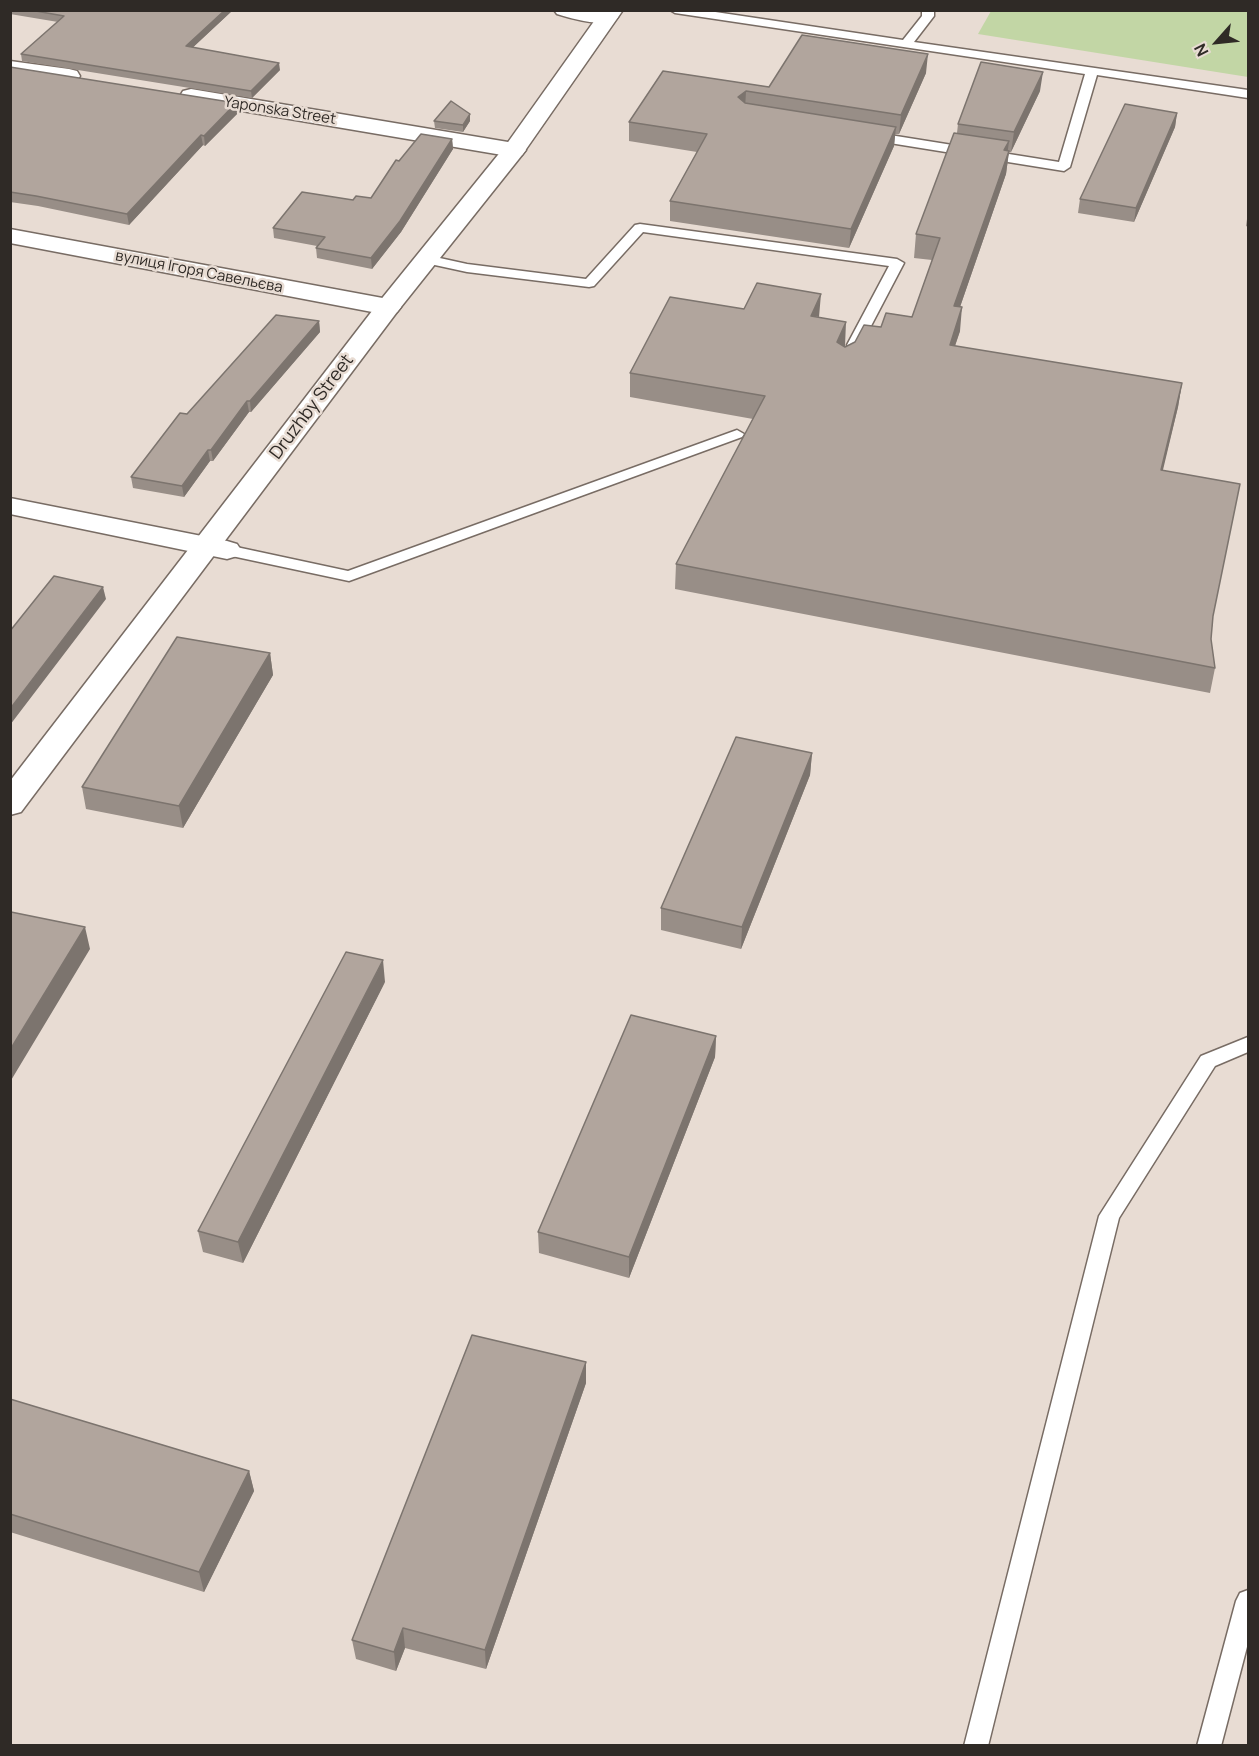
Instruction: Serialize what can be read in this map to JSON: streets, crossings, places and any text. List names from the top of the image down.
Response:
{
  "streets": {
    "street": ["Yaponska Street", "вулиця Ігоря Савельєва", "Druzhby Street"]
  },
  "crossings": [
    ["Yaponska Street", "Druzhby Street"],
    ["вулиця Ігоря Савельєва", "Druzhby Street"]
  ],
  "north": "bottom left"
}
